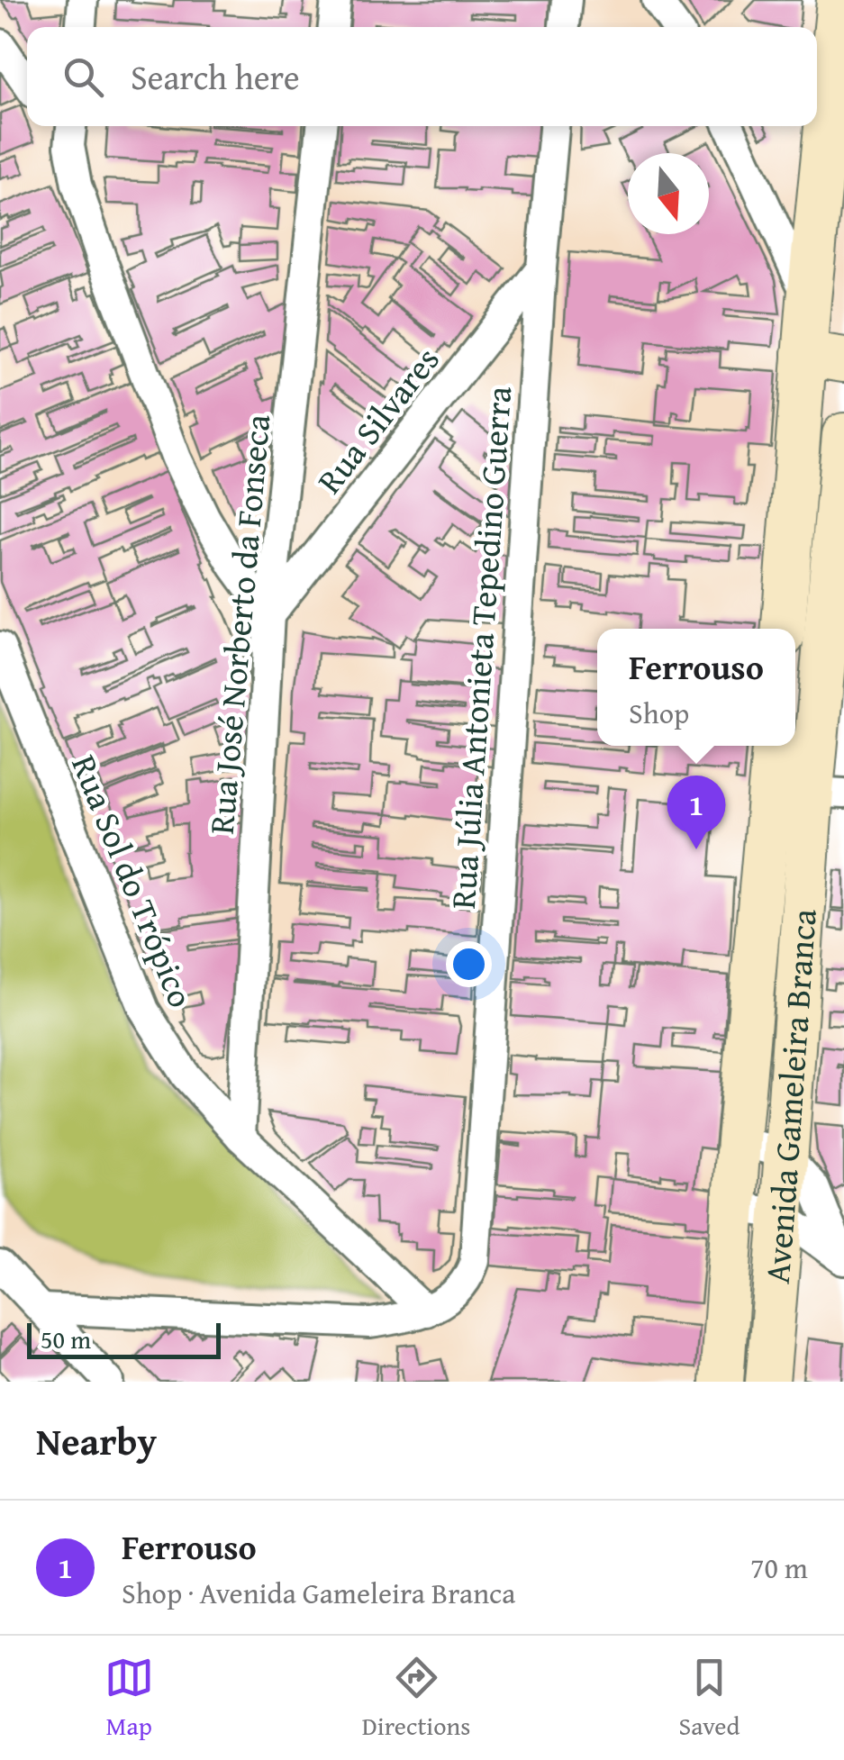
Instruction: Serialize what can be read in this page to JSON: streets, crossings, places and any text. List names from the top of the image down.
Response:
{
  "streets": {
    "main road": ["Avenida Gameleira Branca"],
    "street": [
      "Rua Silvares",
      "Rua José Norberto da Fonseca",
      "Rua Júlia Antonieta Tepedino Guerra",
      "Rua Sol do Trópico"
    ]
  },
  "crossings": [
    ["Rua Silvares", "Rua José Norberto da Fonseca"],
    ["Rua Silvares", "Rua Júlia Antonieta Tepedino Guerra"],
    ["Rua José Norberto da Fonseca", "Rua Sol do Trópico"],
    ["Rua Júlia Antonieta Tepedino Guerra", "Rua Sol do Trópico"]
  ],
  "scale_bar": "50 m",
  "north": "bottom",
  "page": {
    "search": "Search here",
    "popup": ["Ferrouso", "Shop"],
    "pins": "1",
    "scale": "50 m",
    "heading": "Nearby",
    "list": [
      {
        "mark": "1",
        "name": "Ferrouso",
        "note": "Shop · Avenida Gameleira Branca",
        "value": "70 m"
      }
    ],
    "nav": ["Map", "Directions", "Saved"]
  }
}
